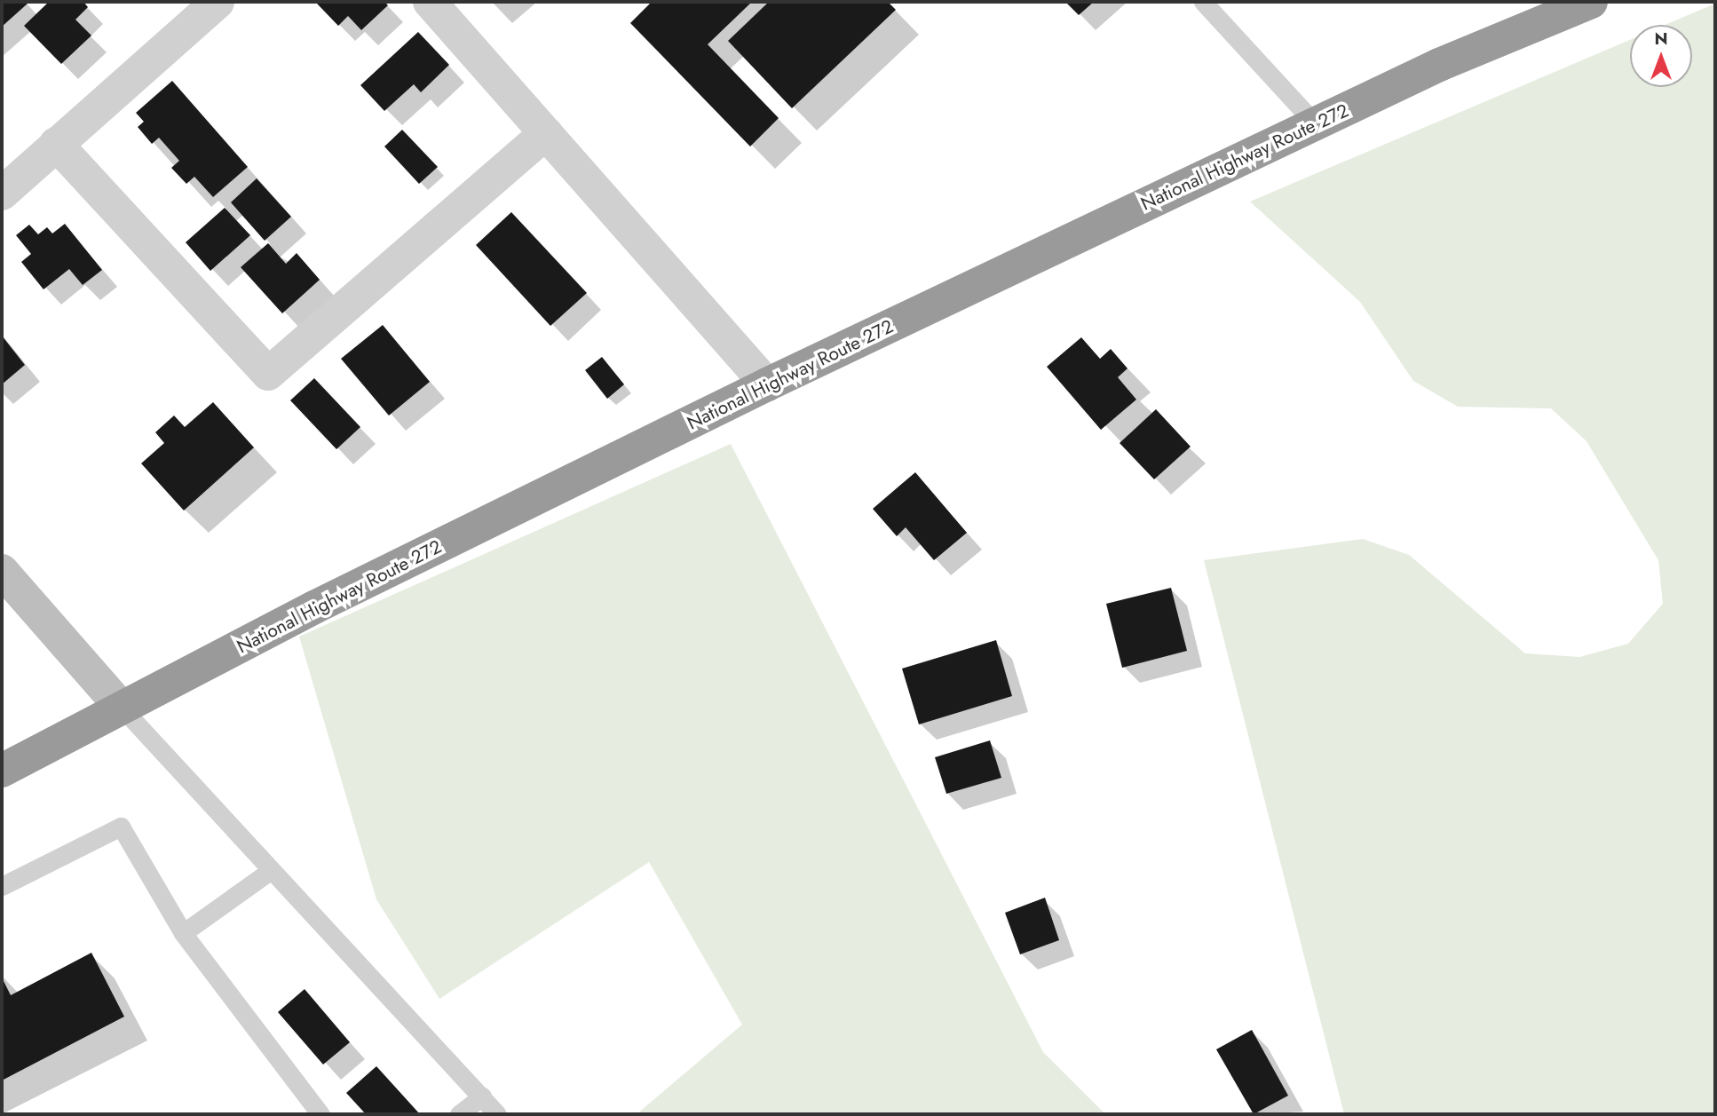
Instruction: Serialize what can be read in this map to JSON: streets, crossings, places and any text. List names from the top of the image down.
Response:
{
  "streets": {
    "highway": ["National Highway Route 272"]
  },
  "north": "top"
}
